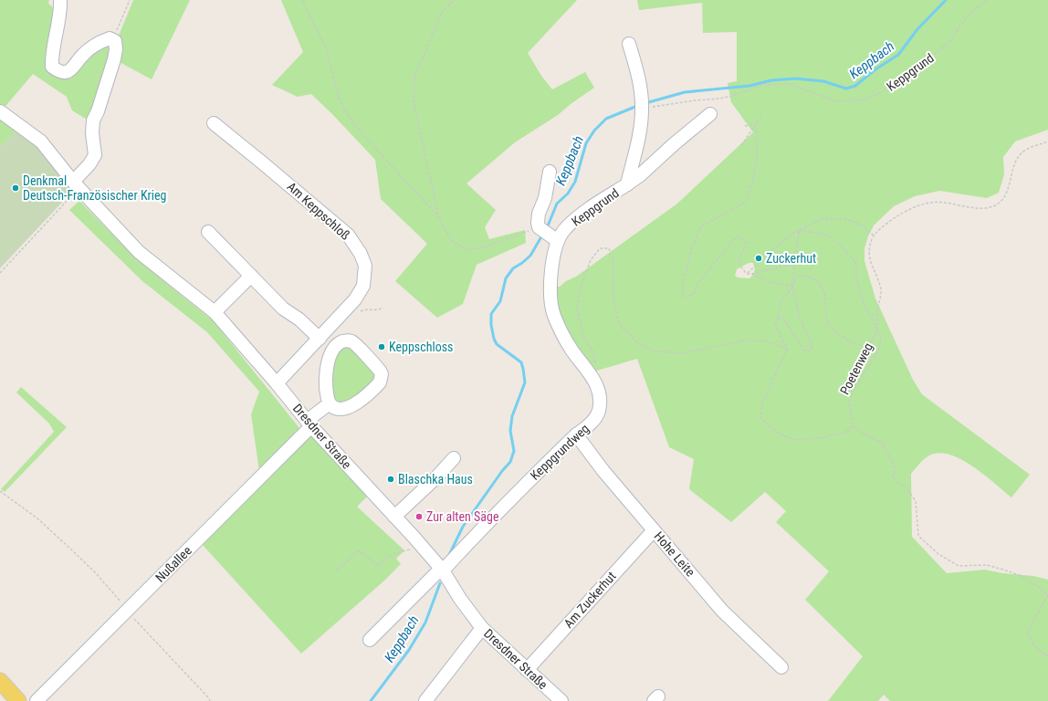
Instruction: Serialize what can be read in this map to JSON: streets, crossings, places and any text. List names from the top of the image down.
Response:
{
  "streets": {
    "street": [
      "Keppgrund",
      "Am Keppschloß",
      "Dresdner Straße",
      "Keppgrundweg",
      "Hohe Leite",
      "Nußallee",
      "Am Zuckerhut"
    ],
    "path": ["Poetenweg"]
  },
  "crossings": [
    ["Keppgrund", "Keppgrundweg"],
    ["Am Keppschloß", "Dresdner Straße"],
    ["Dresdner Straße", "Keppgrundweg"],
    ["Dresdner Straße", "Nußallee"],
    ["Dresdner Straße", "Am Zuckerhut"],
    ["Keppgrundweg", "Hohe Leite"],
    ["Hohe Leite", "Am Zuckerhut"]
  ],
  "water": ["Keppbach"],
  "places": [
    "Denkmal Deutsch-Französischer Krieg",
    "Zuckerhut",
    "Keppschloss",
    "Blaschka Haus",
    "Zur alten Säge"
  ]
}
